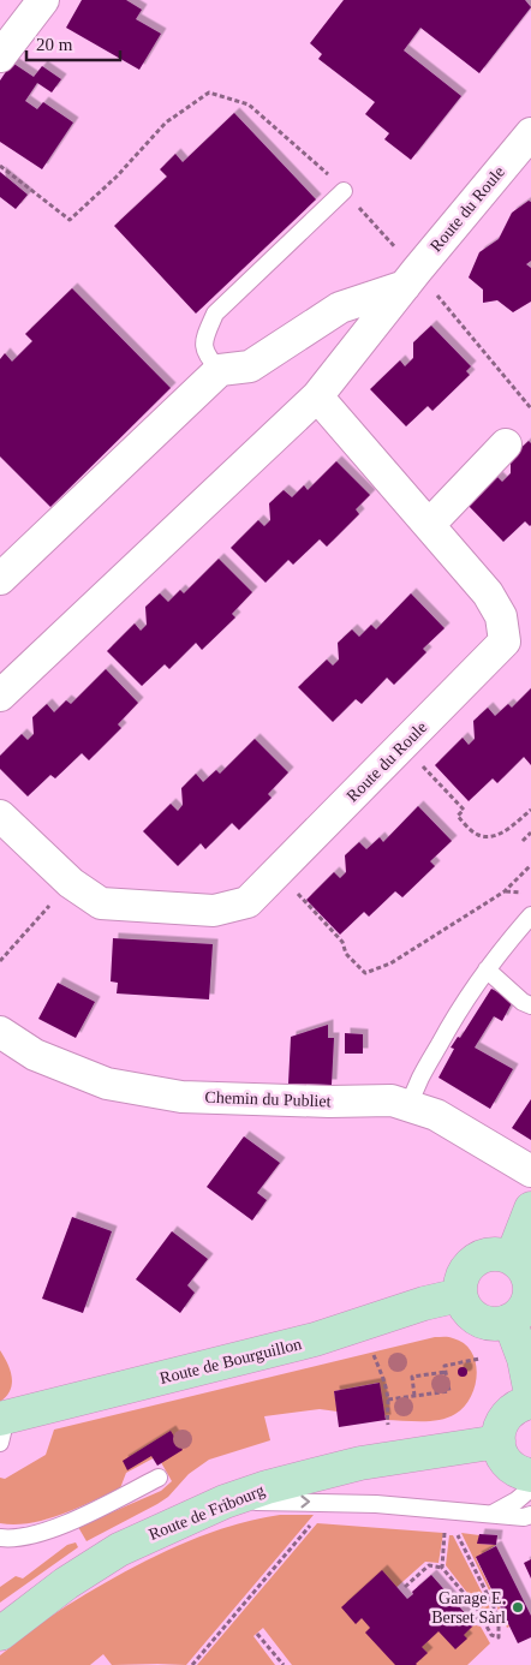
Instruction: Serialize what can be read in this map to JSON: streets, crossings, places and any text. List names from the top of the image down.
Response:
{
  "streets": {
    "main road": ["Route de Bourguillon", "Route de Fribourg"],
    "street": ["Route du Roule", "Chemin du Publiet"]
  },
  "places": ["Garage E. Berset Sàrl"],
  "scale_bar": "20 m"
}
